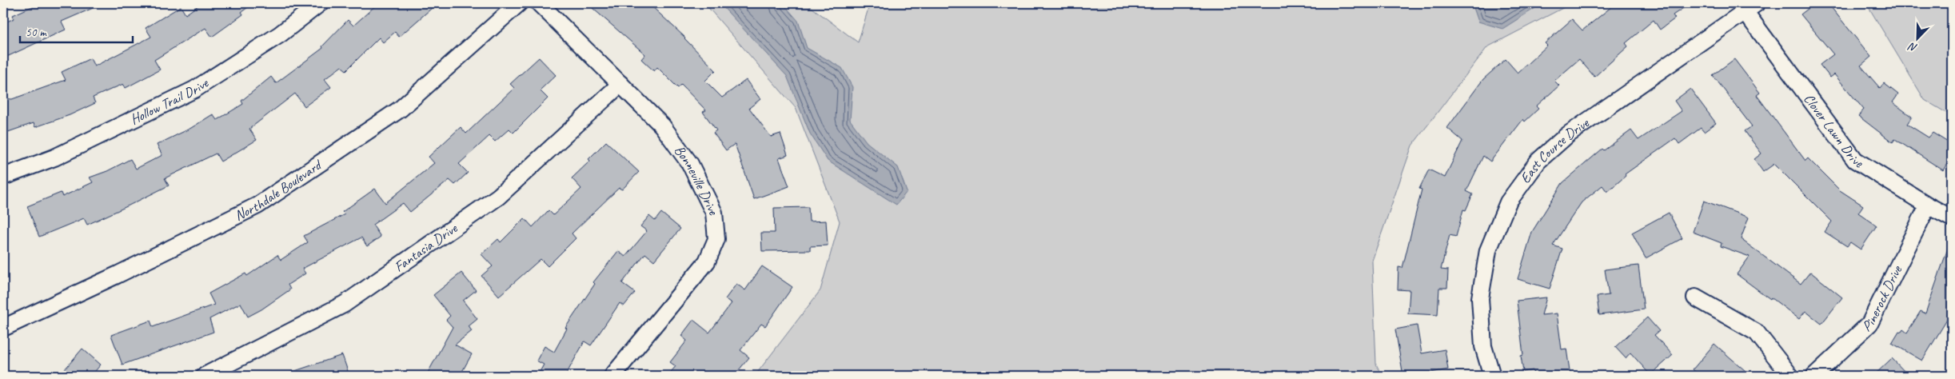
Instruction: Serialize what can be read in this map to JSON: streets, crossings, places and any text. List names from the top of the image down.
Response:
{
  "streets": {
    "street": [
      "Hollow Trail Drive",
      "Clover Lawn Drive",
      "East Course Drive",
      "Bonneville Drive",
      "Northdale Boulevard",
      "Fantasia Drive",
      "Pinerock Drive"
    ]
  },
  "crossings": [
    ["Clover Lawn Drive", "East Course Drive"],
    ["Clover Lawn Drive", "Pinerock Drive"],
    ["Bonneville Drive", "Fantasia Drive"]
  ],
  "scale_bar": "50 m",
  "north": "bottom left"
}
